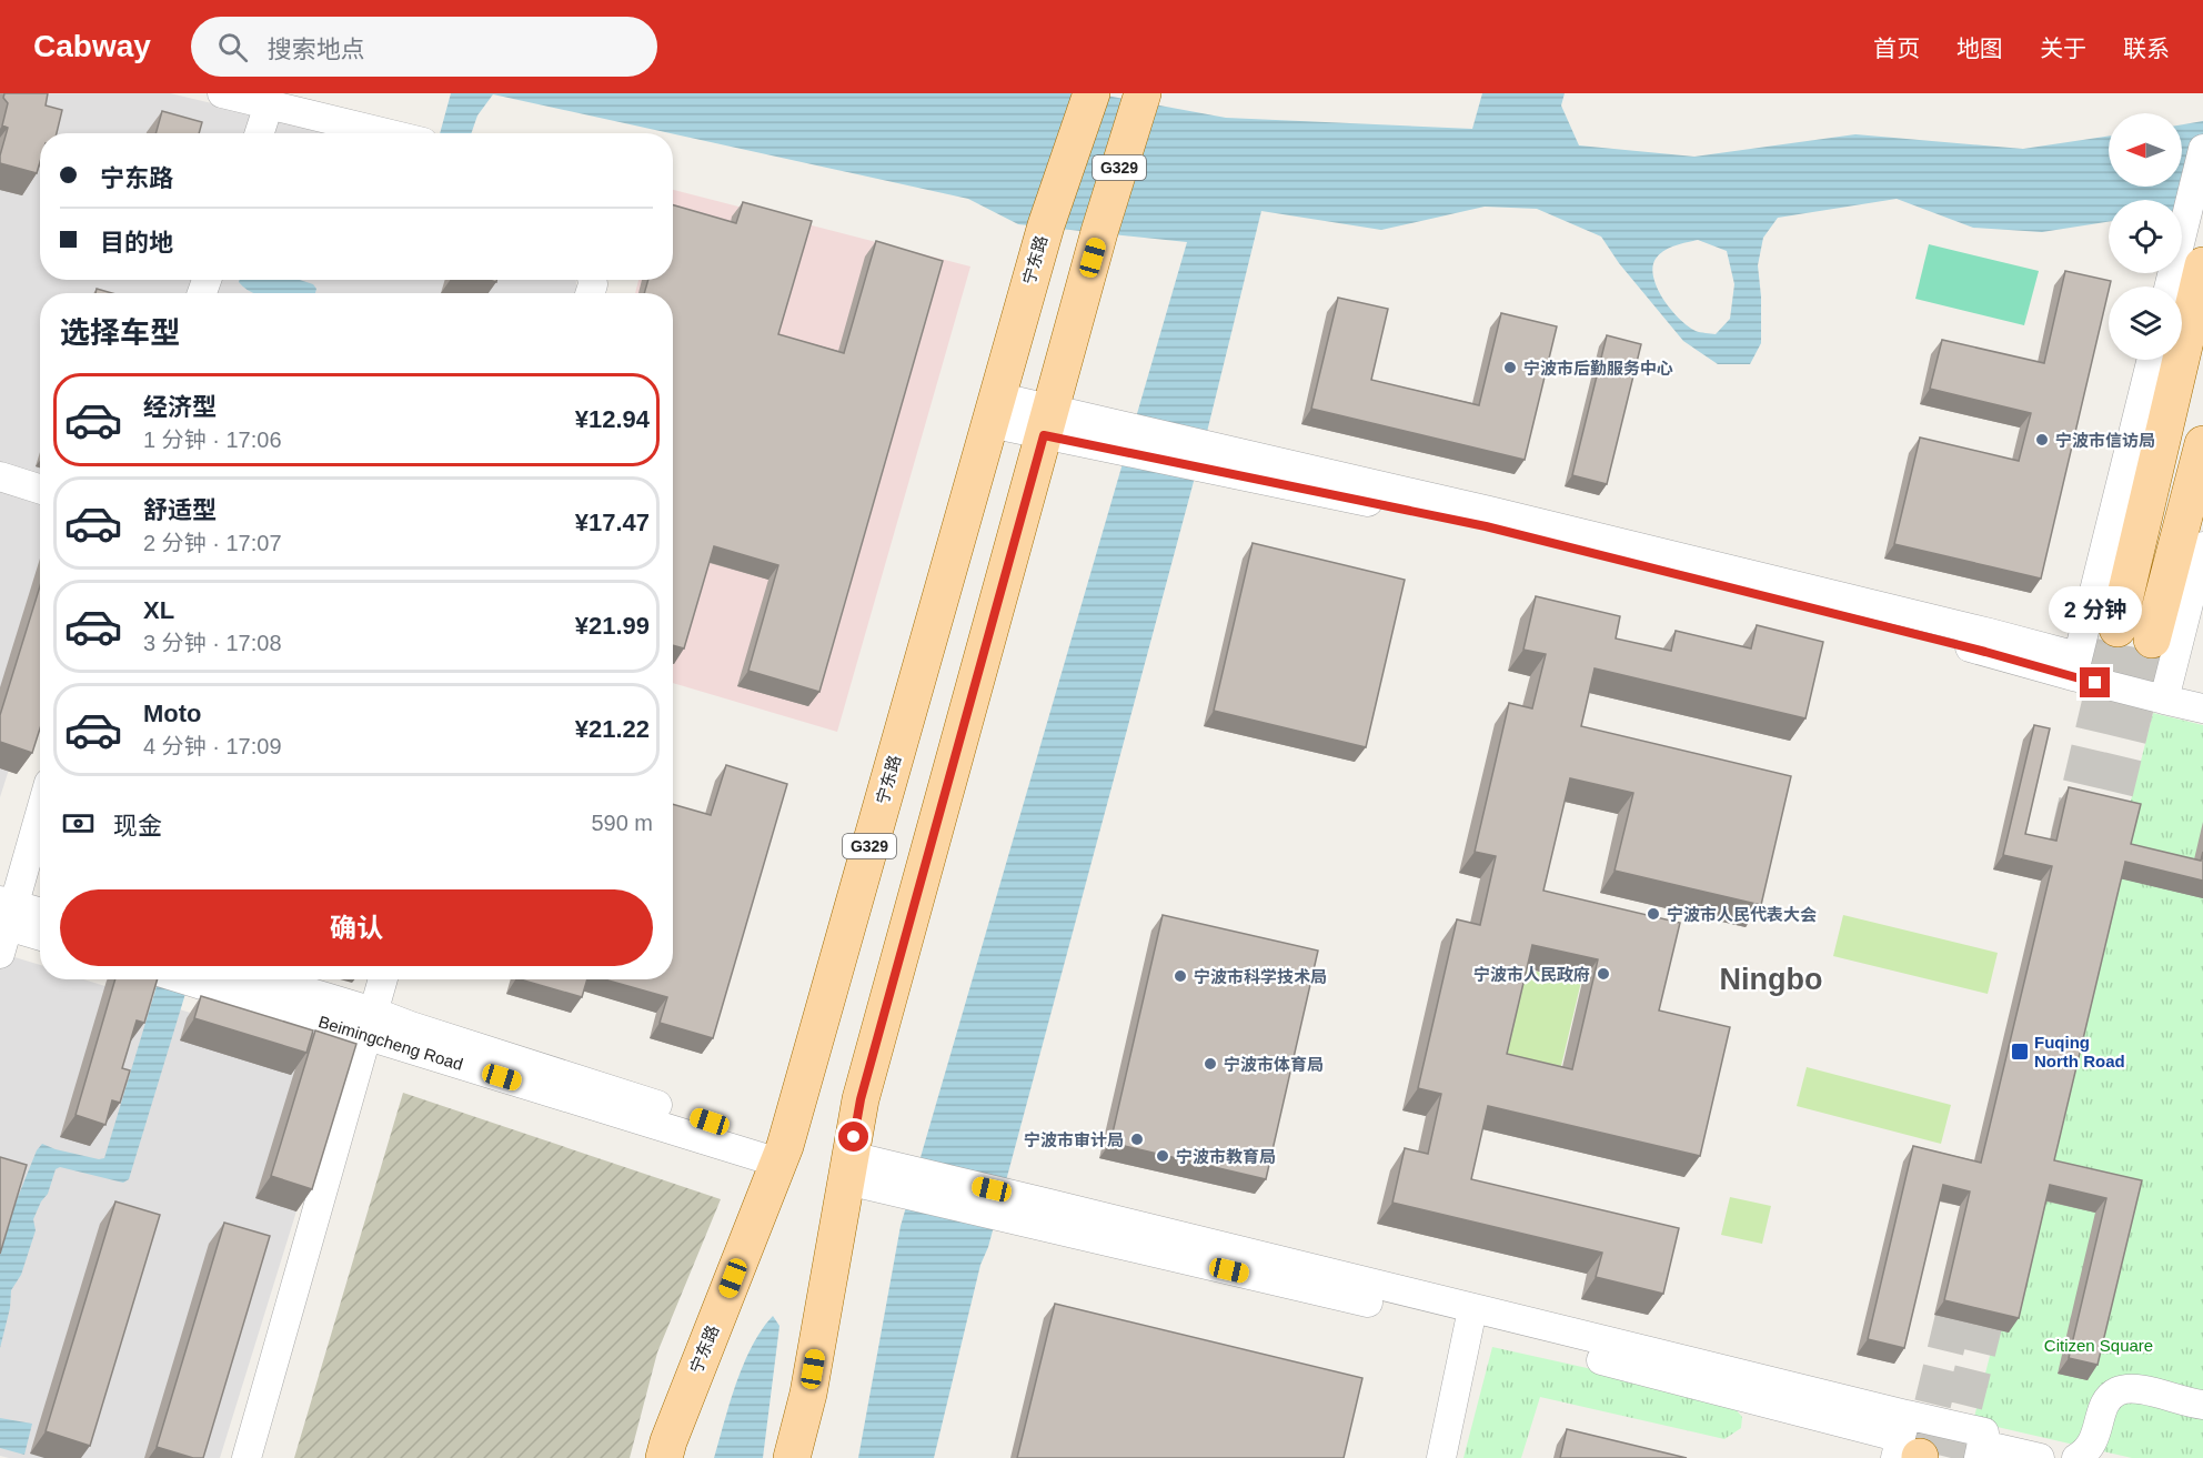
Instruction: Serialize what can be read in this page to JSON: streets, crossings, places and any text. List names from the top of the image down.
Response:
{
  "streets": {
    "main road": ["G329", "宁东路"],
    "street": ["Beimingcheng Road"]
  },
  "crossings": [
    ["宁东路", "Beimingcheng Road"]
  ],
  "districts": ["Ningbo"],
  "parks": ["Citizen Square"],
  "places": {
    "other": [
      "宁波市后勤服务中心",
      "宁波市信访局",
      "宁波市人民代表大会",
      "宁波市人民政府",
      "宁波市科学技术局",
      "宁波市体育局",
      "宁波市审计局",
      "宁波市教育局"
    ],
    "transit": ["Fuqing North Road"]
  },
  "north": "left",
  "page": {
    "header": "Cabway",
    "search": "搜索地点",
    "nav": [
      "首页",
      "地图",
      "关于",
      "联系"
    ],
    "banner": ["宁东路", "目的地"],
    "heading": "选择车型",
    "list": [
      {
        "name": "经济型",
        "note": "1 分钟 · 17:06",
        "value": "¥12.94"
      },
      {
        "name": "舒适型",
        "note": "2 分钟 · 17:07",
        "value": "¥17.47"
      },
      {
        "name": "XL",
        "note": "3 分钟 · 17:08",
        "value": "¥21.99"
      },
      {
        "name": "Moto",
        "note": "4 分钟 · 17:09",
        "value": "¥21.22"
      }
    ],
    "bubble": "2 分钟",
    "pay": ["现金", "590 m"],
    "buttons": "确认"
  }
}
